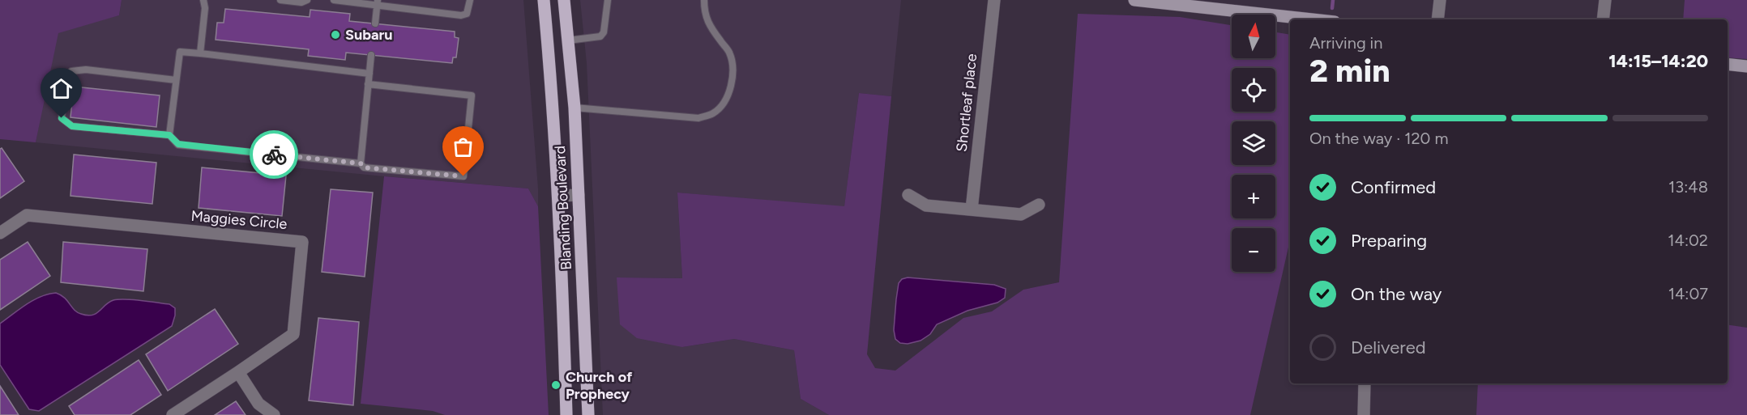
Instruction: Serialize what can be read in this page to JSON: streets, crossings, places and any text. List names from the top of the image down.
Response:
{
  "streets": {
    "main road": ["Blanding Boulevard"],
    "street": ["Shortleaf place", "Maggies Circle"]
  },
  "places": ["Subaru", "Church of Prophecy"],
  "north": "top",
  "page": {
    "map_buttons": ["+", "−"],
    "heading": ["2 min", "Arriving in", "14:15–14:20"],
    "bar": "On the way · 120 m",
    "list": [
      ["Confirmed", "13:48"],
      ["Preparing", "14:02"],
      ["On the way", "14:07"],
      "Delivered"
    ]
  }
}
